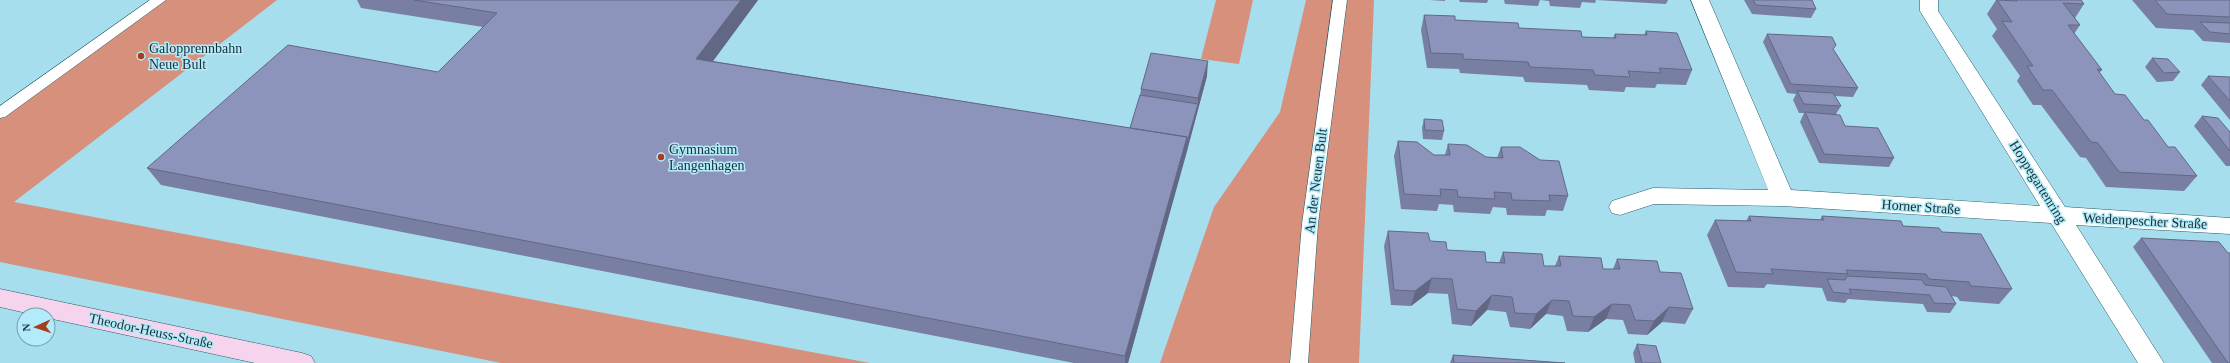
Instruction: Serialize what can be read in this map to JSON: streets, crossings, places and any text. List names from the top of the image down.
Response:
{
  "streets": {
    "street": [
      "Hoppegartenring",
      "Horner Straße",
      "Weidenpescher Straße",
      "Theodor-Heuss-Straße"
    ],
    "lane": ["An der Neuen Bult"]
  },
  "crossings": [
    ["Hoppegartenring", "Horner Straße"],
    ["Hoppegartenring", "Weidenpescher Straße"],
    ["Horner Straße", "Weidenpescher Straße"]
  ],
  "places": ["Galopprennbahn Neue Bult", "Gymnasium Langenhagen"],
  "north": "left"
}
